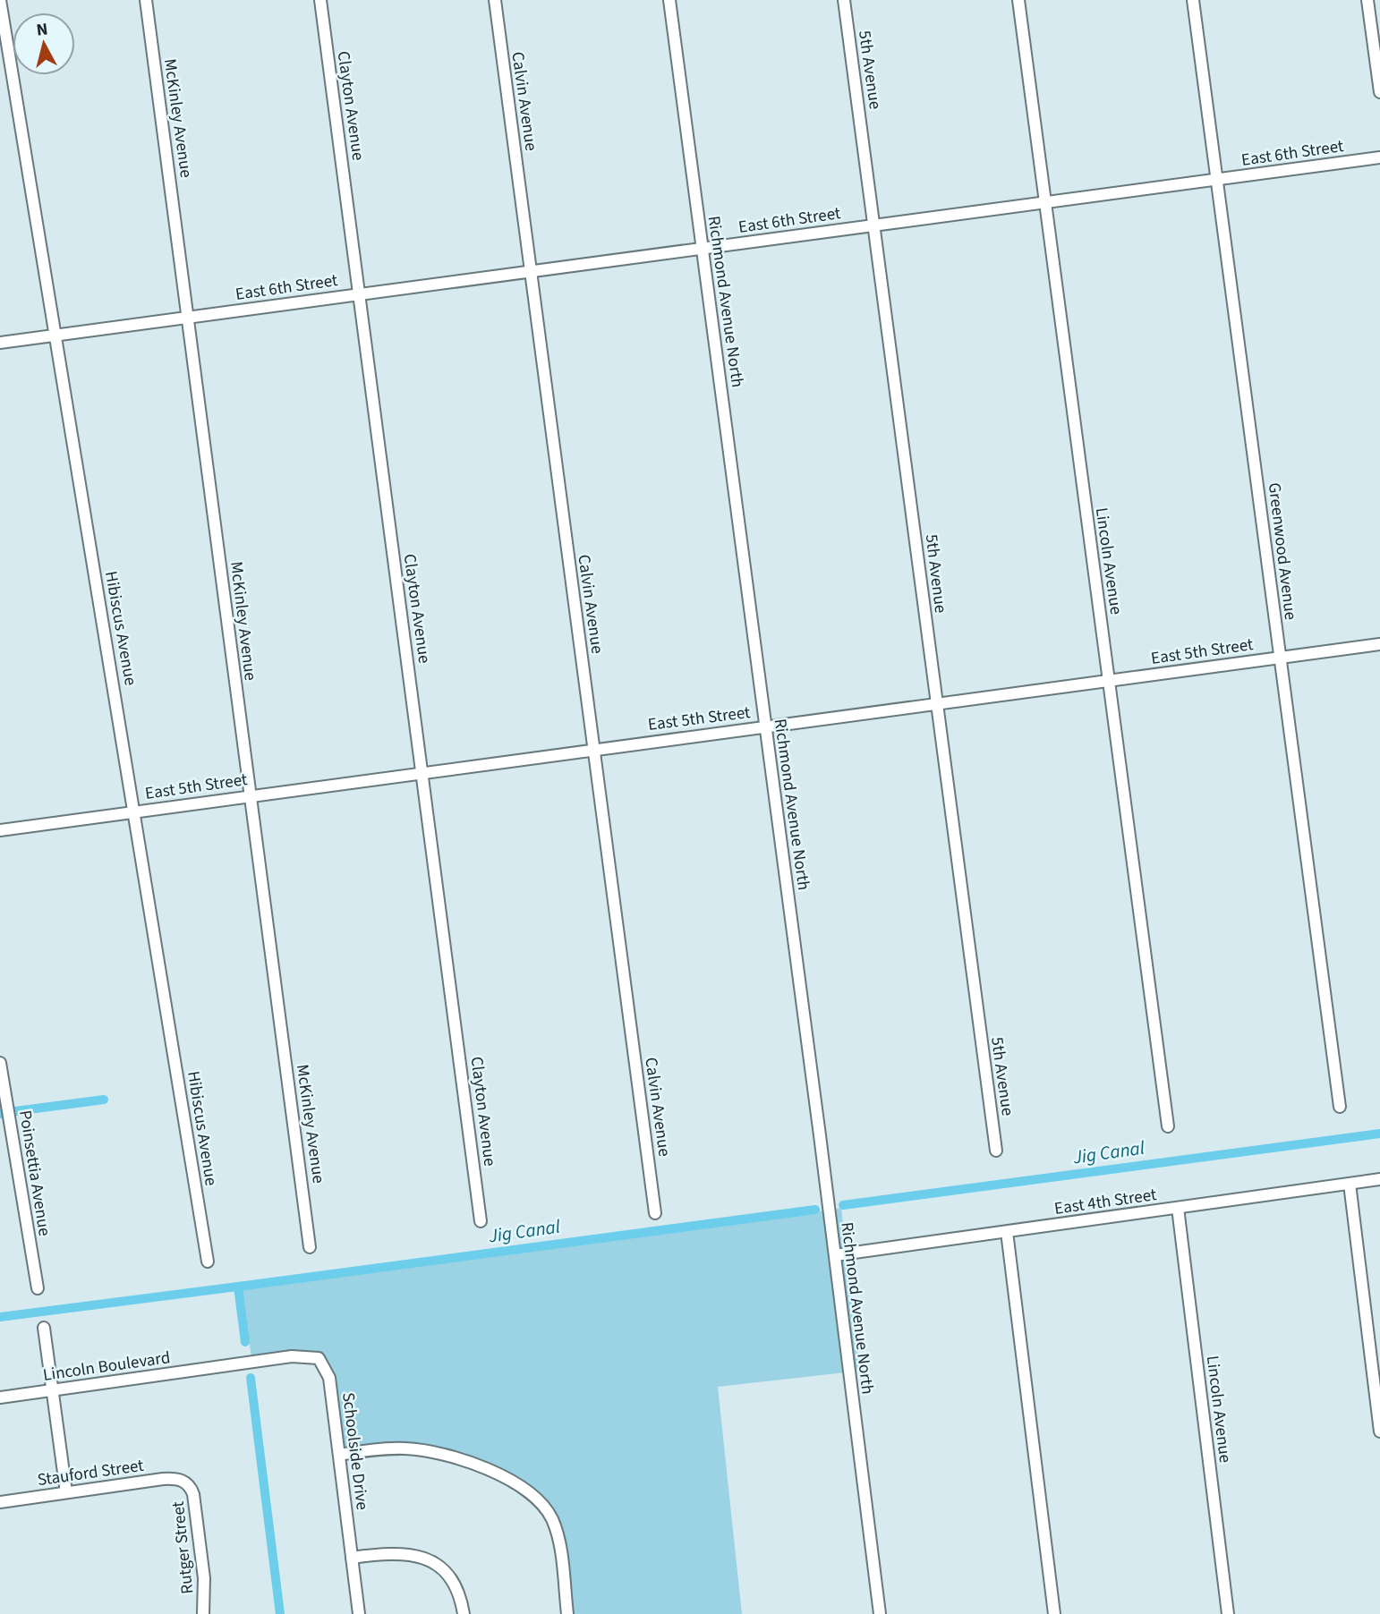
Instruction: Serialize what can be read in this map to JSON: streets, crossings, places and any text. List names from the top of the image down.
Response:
{
  "streets": {
    "street": [
      "5th Avenue",
      "Calvin Avenue",
      "Clayton Avenue",
      "McKinley Avenue",
      "East 6th Street",
      "Richmond Avenue North",
      "Greenwood Avenue",
      "Lincoln Avenue",
      "Hibiscus Avenue",
      "East 5th Street",
      "Poinsettia Avenue",
      "East 4th Street",
      "Lincoln Boulevard",
      "Schoolside Drive",
      "Stauford Street",
      "Rutger Street"
    ]
  },
  "crossings": [
    ["5th Avenue", "East 6th Street"],
    ["5th Avenue", "East 5th Street"],
    ["Calvin Avenue", "East 6th Street"],
    ["Calvin Avenue", "East 5th Street"],
    ["Clayton Avenue", "East 6th Street"],
    ["Clayton Avenue", "East 5th Street"],
    ["McKinley Avenue", "East 6th Street"],
    ["McKinley Avenue", "East 5th Street"],
    ["East 6th Street", "Richmond Avenue North"],
    ["East 6th Street", "Greenwood Avenue"],
    ["East 6th Street", "Lincoln Avenue"],
    ["East 6th Street", "Hibiscus Avenue"],
    ["Richmond Avenue North", "East 5th Street"],
    ["Richmond Avenue North", "East 4th Street"],
    ["Greenwood Avenue", "East 5th Street"],
    ["Lincoln Avenue", "East 5th Street"],
    ["Lincoln Avenue", "East 4th Street"],
    ["Hibiscus Avenue", "East 5th Street"],
    ["Lincoln Boulevard", "Schoolside Drive"],
    ["Stauford Street", "Rutger Street"]
  ],
  "water": ["Jig Canal"],
  "north": "top"
}
